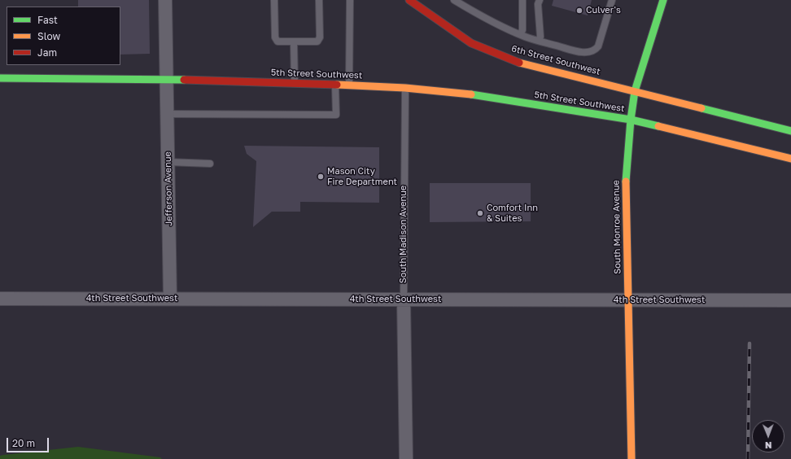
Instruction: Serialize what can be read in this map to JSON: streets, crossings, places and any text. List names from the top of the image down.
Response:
{
  "streets": {
    "main road": ["6th Street Southwest", "5th Street Southwest", "South Monroe Avenue"],
    "street": ["Jefferson Avenue", "South Madison Avenue", "4th Street Southwest"]
  },
  "crossings": [
    ["6th Street Southwest", "South Monroe Avenue"],
    ["5th Street Southwest", "Jefferson Avenue"],
    ["5th Street Southwest", "South Monroe Avenue"],
    ["5th Street Southwest", "South Madison Avenue"],
    ["Jefferson Avenue", "4th Street Southwest"],
    ["South Monroe Avenue", "4th Street Southwest"],
    ["South Madison Avenue", "4th Street Southwest"]
  ],
  "places": ["Culver's", "Mason City Fire Department", "Comfort Inn & Suites"],
  "legend": ["Fast", "Slow", "Jam"],
  "scale_bar": "20 m",
  "north": "bottom"
}
